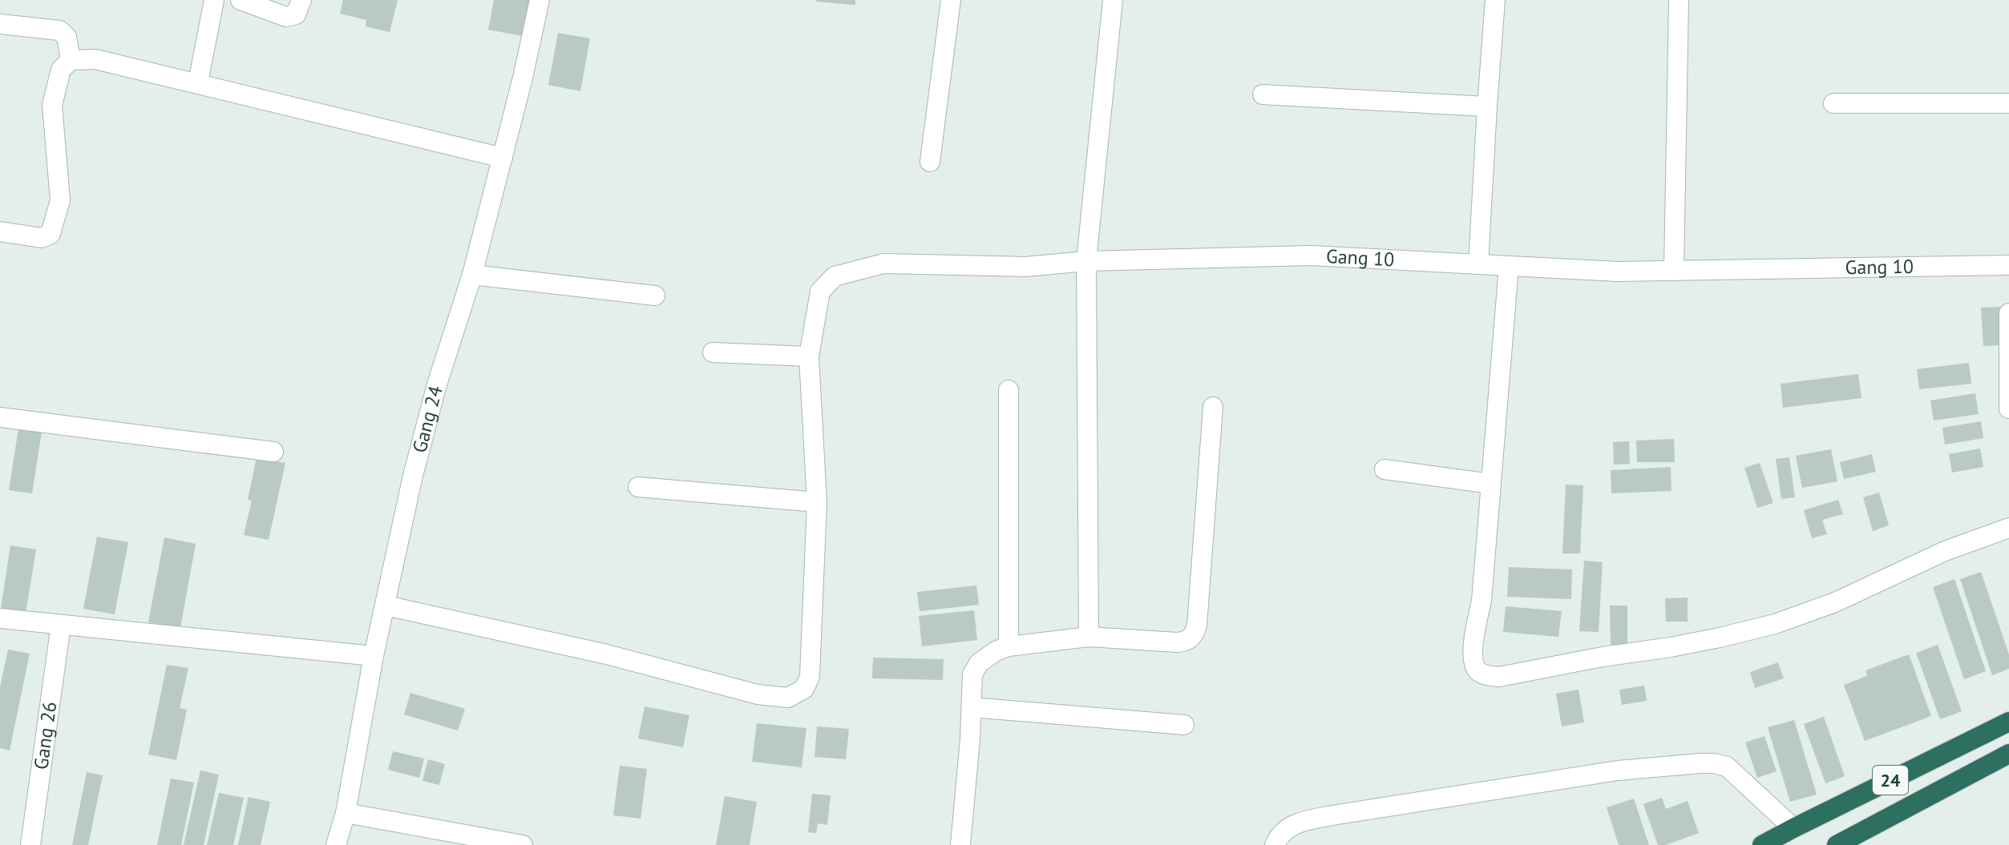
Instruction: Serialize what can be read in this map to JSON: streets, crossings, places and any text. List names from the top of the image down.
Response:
{
  "streets": {
    "highway": ["24"],
    "street": ["Gang 10", "Gang 24", "Gang 26"]
  },
  "crossings": [
    ["Gang 10", "Gang 24"]
  ]
}
